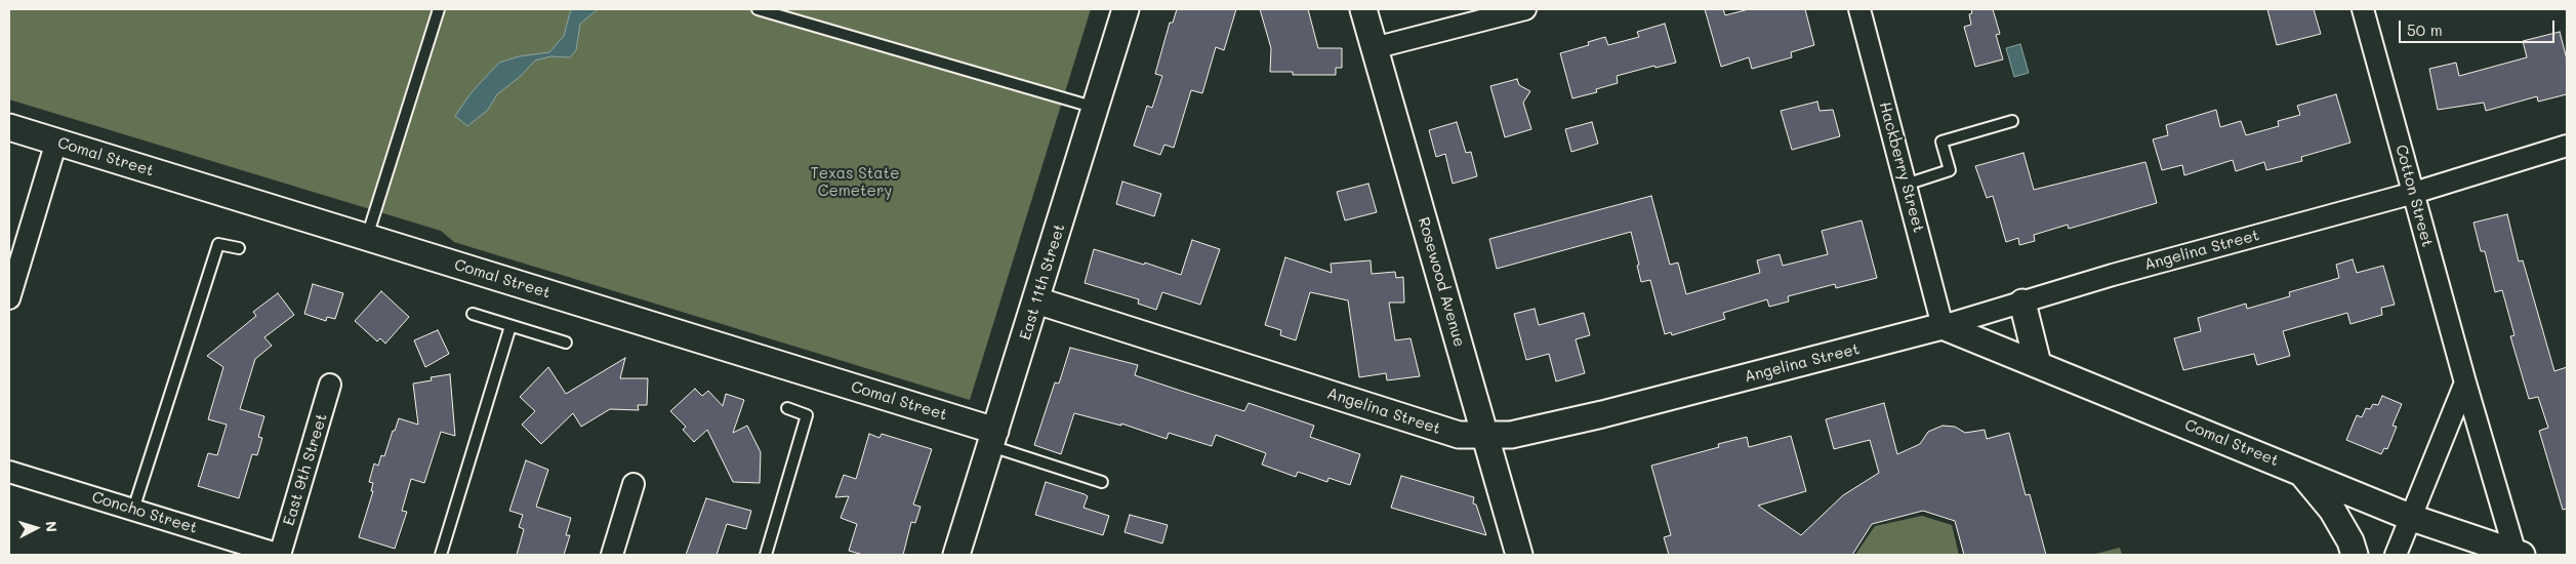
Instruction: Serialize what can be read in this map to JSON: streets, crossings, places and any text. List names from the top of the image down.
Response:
{
  "streets": {
    "street": [
      "Comal Street",
      "Hackberry Street",
      "Cotton Street",
      "Angelina Street",
      "East 11th Street",
      "Rosewood Avenue",
      "East 9th Street",
      "Concho Street"
    ]
  },
  "crossings": [
    ["Comal Street", "Hackberry Street"],
    ["Comal Street", "Cotton Street"],
    ["Comal Street", "Angelina Street"],
    ["Comal Street", "East 11th Street"],
    ["Hackberry Street", "Angelina Street"],
    ["Cotton Street", "Angelina Street"],
    ["Angelina Street", "East 11th Street"],
    ["Angelina Street", "Rosewood Avenue"],
    ["East 9th Street", "Concho Street"]
  ],
  "parks": ["Texas State Cemetery"],
  "scale_bar": "50 m",
  "north": "right"
}
